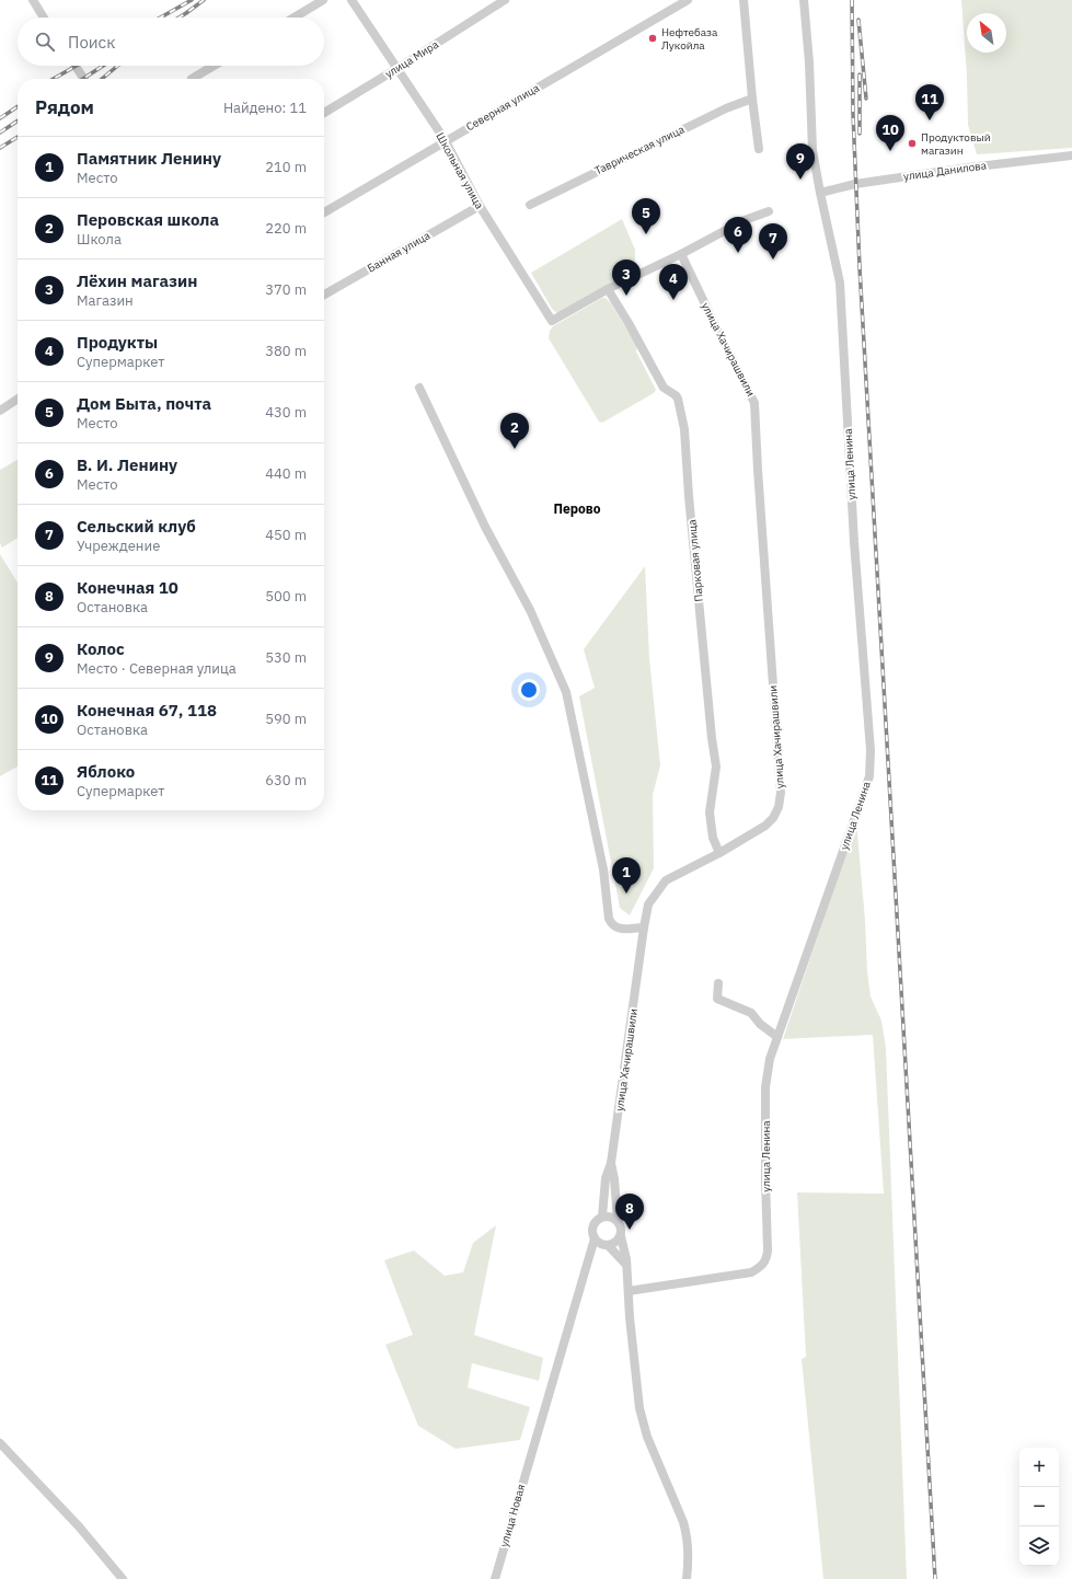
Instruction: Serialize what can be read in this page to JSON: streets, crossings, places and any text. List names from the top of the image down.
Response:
{
  "streets": {
    "street": [
      "улица Мира",
      "Северная улица",
      "Таврическая улица",
      "Школьная улица",
      "улица Данилова",
      "Банная улица",
      "улица Хачирашвили",
      "улица Ленина",
      "Парковая улица",
      "улица Новая"
    ]
  },
  "crossings": [
    ["улица Мира", "Школьная улица"],
    ["Северная улица", "Школьная улица"],
    ["Школьная улица", "Банная улица"],
    ["Школьная улица", "Парковая улица"],
    ["улица Данилова", "улица Ленина"],
    ["улица Хачирашвили", "Парковая улица"],
    ["улица Хачирашвили", "улица Новая"]
  ],
  "districts": ["Перово"],
  "places": ["Нефтебаза Лукойла", "Продуктовый магазин"],
  "north": "top left",
  "page": {
    "search": "Поиск",
    "heading": ["Рядом", "Найдено: 11"],
    "pins": [
      "11",
      "10",
      "9",
      "5",
      "6",
      "7",
      "3",
      "4",
      "2",
      "1",
      "8"
    ],
    "list": [
      {
        "mark": "1",
        "name": "Памятник Ленину",
        "note": "Место",
        "value": "210 m"
      },
      {
        "mark": "2",
        "name": "Перовская школа",
        "note": "Школа",
        "value": "220 m"
      },
      {
        "mark": "3",
        "name": "Лёхин магазин",
        "note": "Магазин",
        "value": "370 m"
      },
      {
        "mark": "4",
        "name": "Продукты",
        "note": "Супермаркет",
        "value": "380 m"
      },
      {
        "mark": "5",
        "name": "Дом Быта, почта",
        "note": "Место",
        "value": "430 m"
      },
      {
        "mark": "6",
        "name": "В. И. Ленину",
        "note": "Место",
        "value": "440 m"
      },
      {
        "mark": "7",
        "name": "Сельский клуб",
        "note": "Учреждение",
        "value": "450 m"
      },
      {
        "mark": "8",
        "name": "Конечная 10",
        "note": "Остановка",
        "value": "500 m"
      },
      {
        "mark": "9",
        "name": "Колос",
        "note": "Место · Северная улица",
        "value": "530 m"
      },
      {
        "mark": "10",
        "name": "Конечная 67, 118",
        "note": "Остановка",
        "value": "590 m"
      },
      {
        "mark": "11",
        "name": "Яблоко",
        "note": "Супермаркет",
        "value": "630 m"
      }
    ],
    "map_buttons": ["+", "−"]
  }
}
